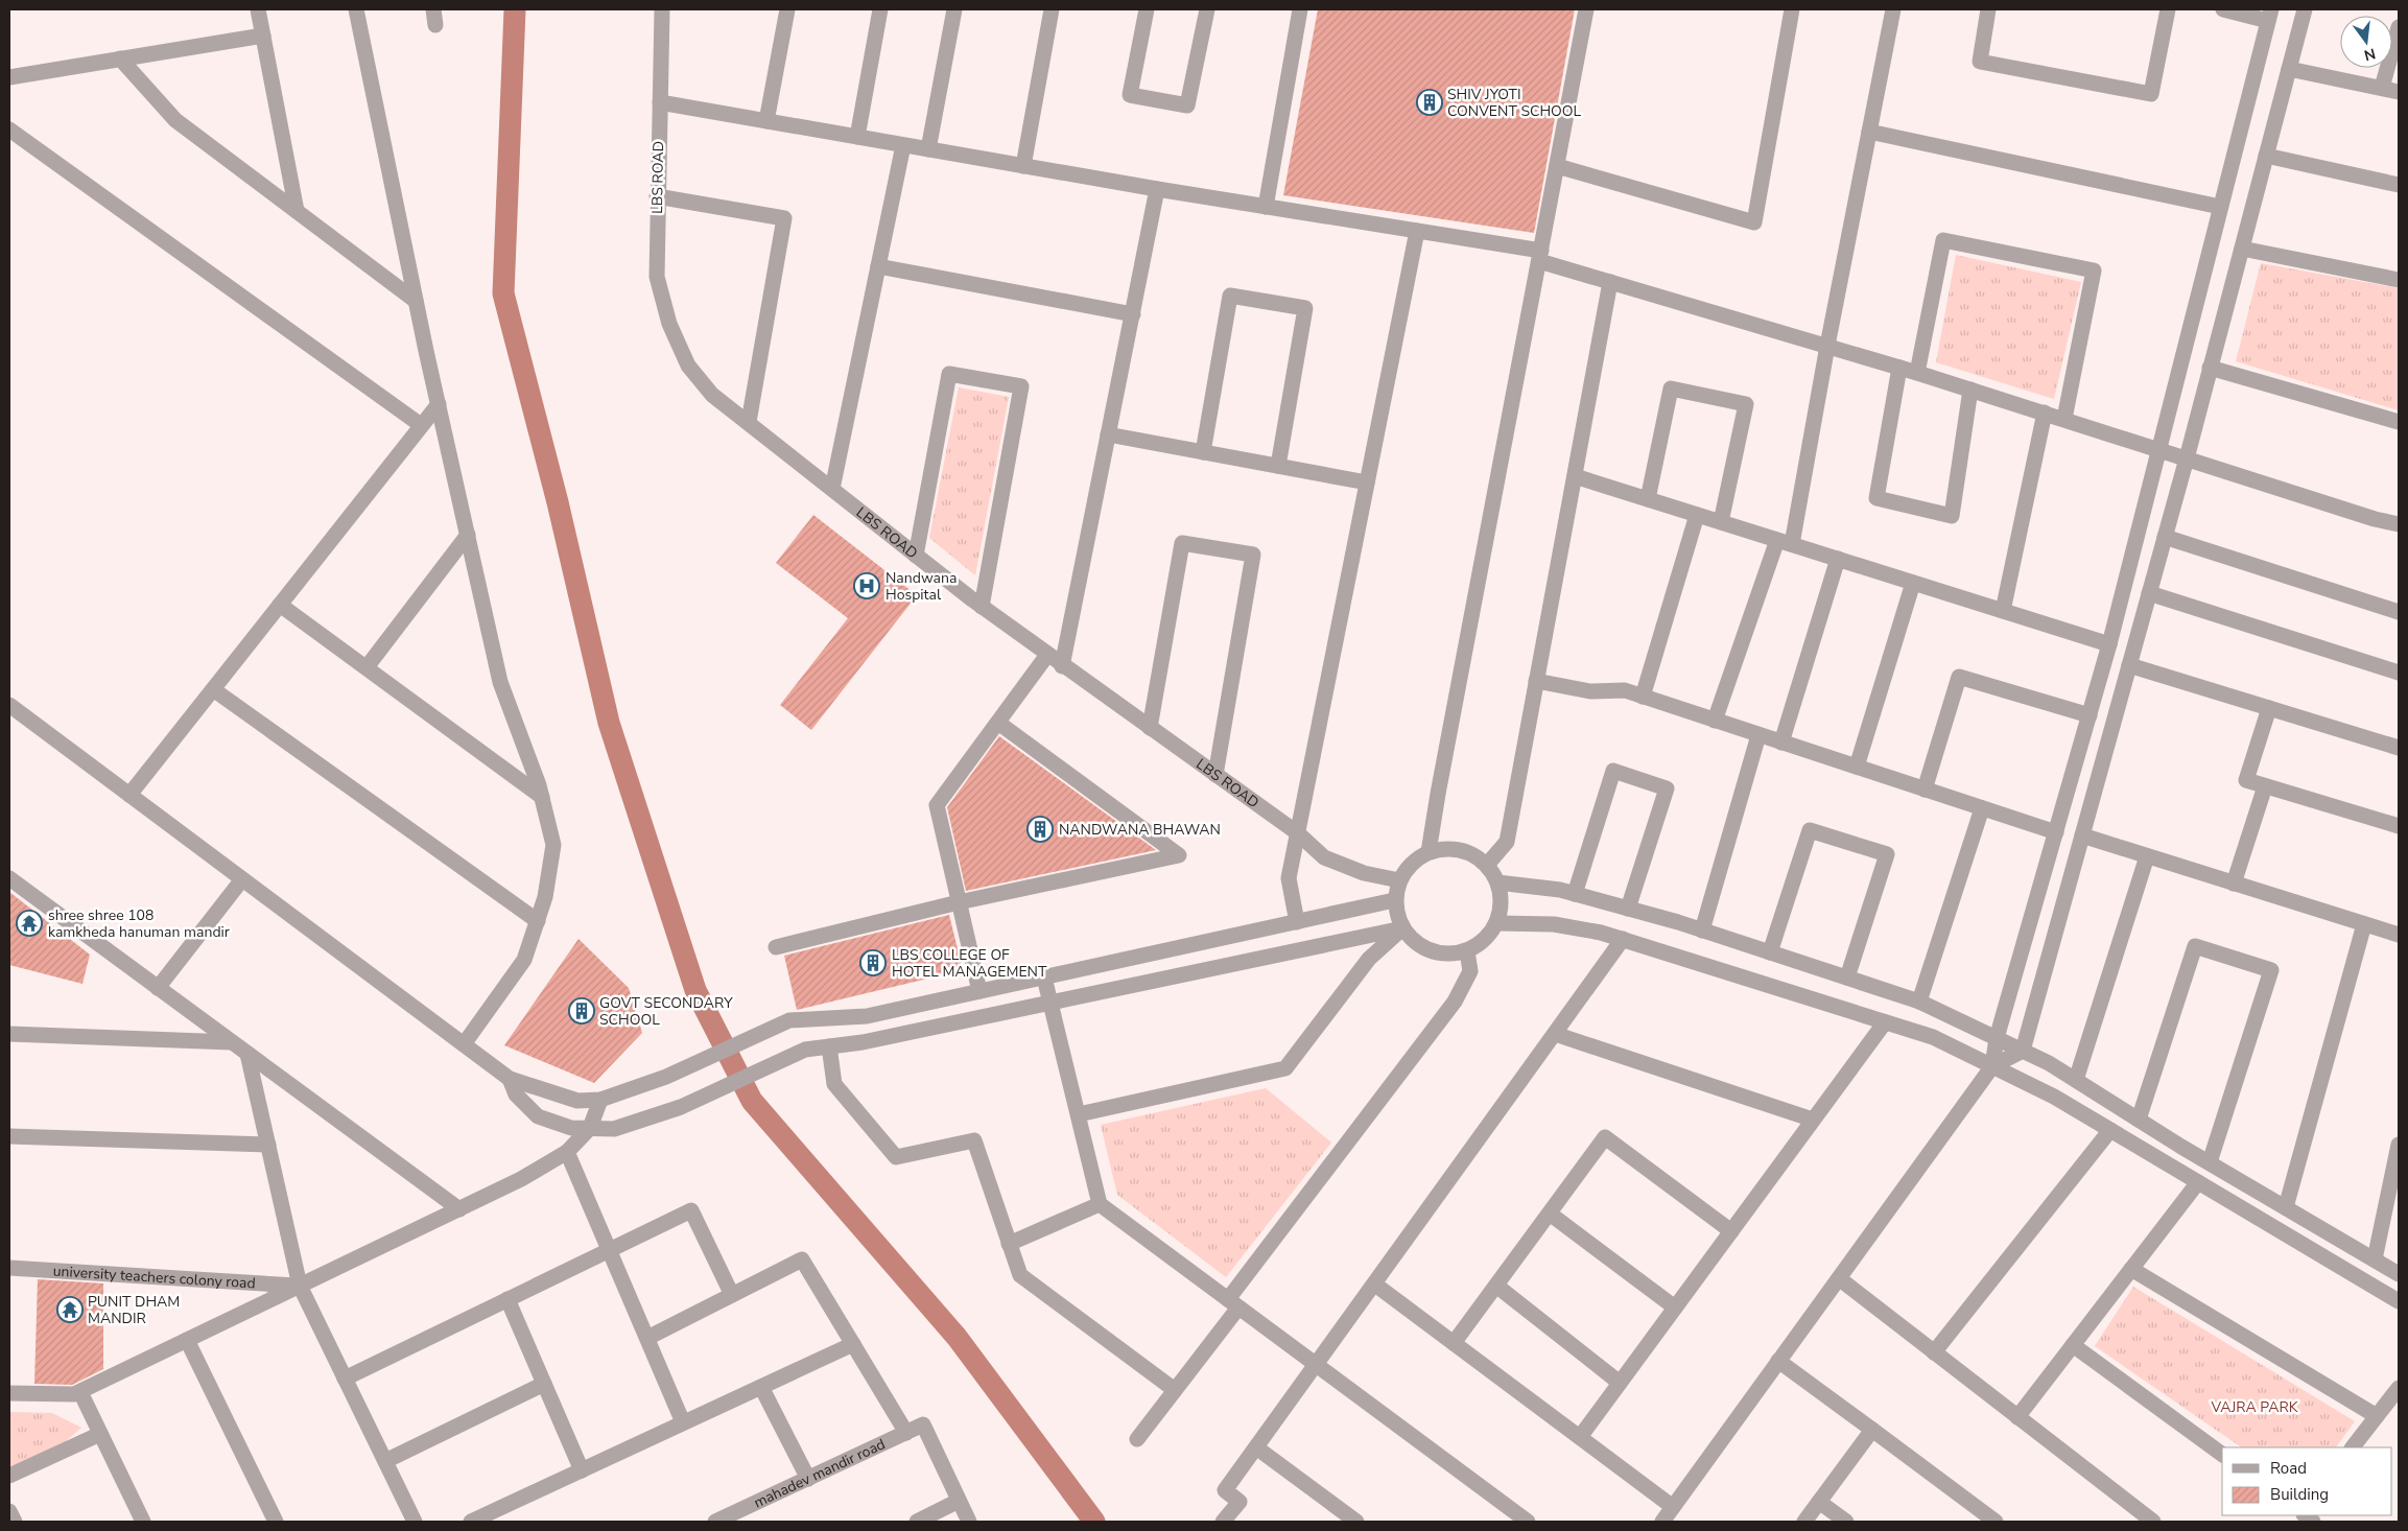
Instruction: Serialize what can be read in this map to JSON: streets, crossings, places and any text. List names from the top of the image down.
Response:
{
  "streets": {
    "street": ["LBS ROAD", "university teachers colony road", "mahadev mandir road"]
  },
  "parks": ["VAJRA PARK"],
  "places": {
    "building": [
      "SHIV JYOTI CONVENT SCHOOL",
      "NANDWANA BHAWAN",
      "LBS COLLEGE OF HOTEL MANAGEMENT",
      "GOVT SECONDARY SCHOOL"
    ],
    "hospital": ["Nandwana Hospital"],
    "temple": ["shree shree 108 kamkheda hanuman mandir", "PUNIT DHAM MANDIR"]
  },
  "legend": ["Road", "Building"],
  "north": "bottom"
}
